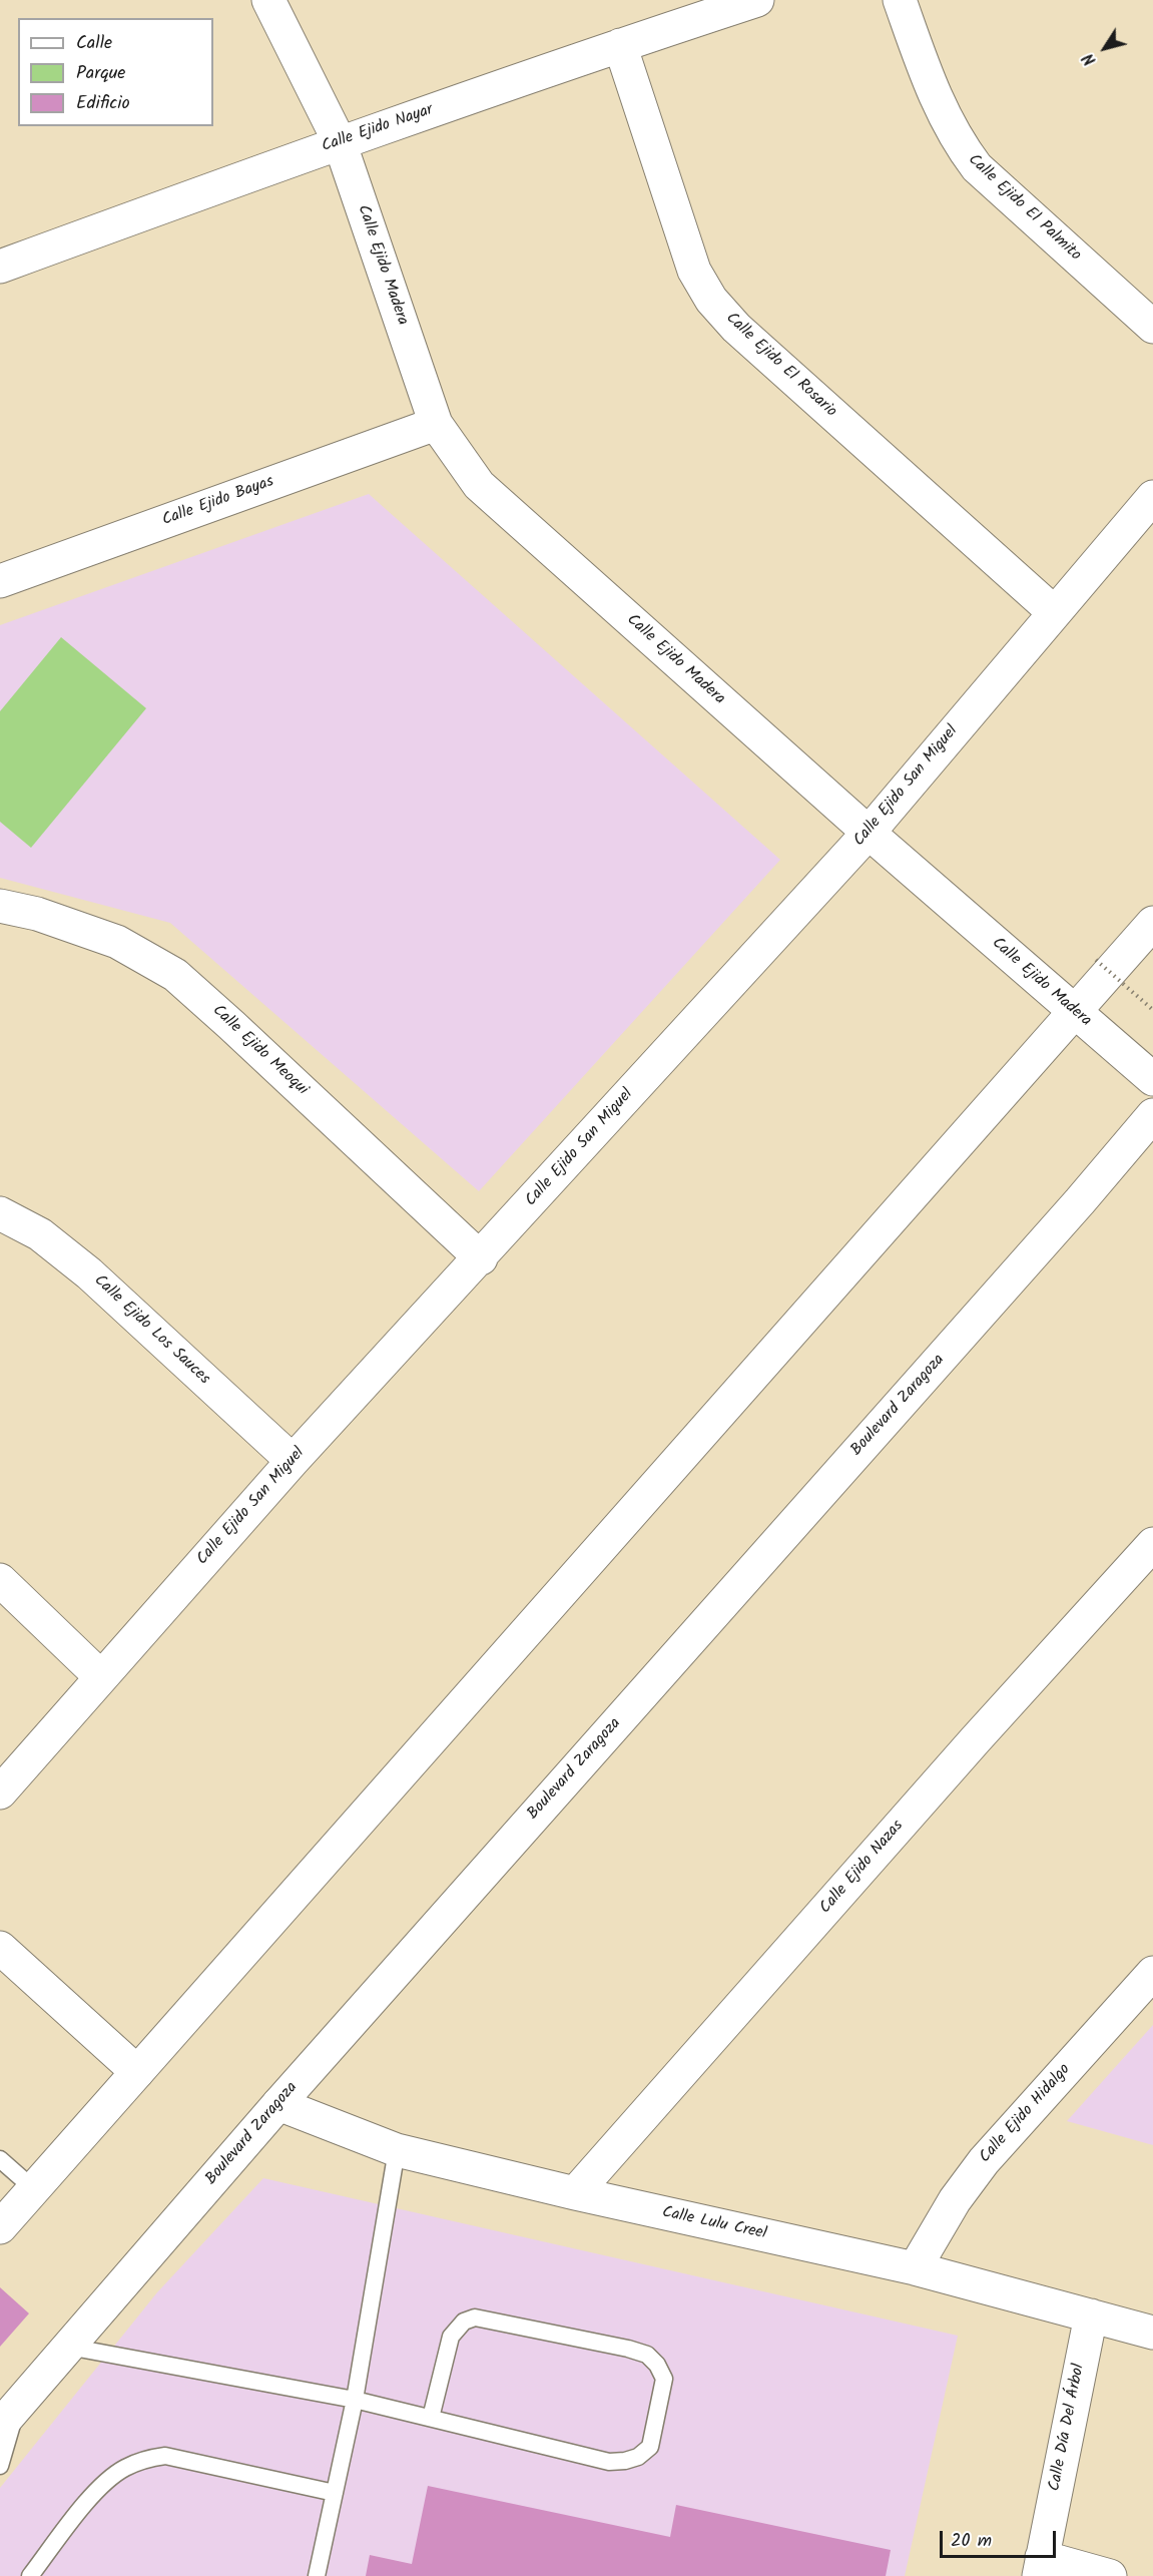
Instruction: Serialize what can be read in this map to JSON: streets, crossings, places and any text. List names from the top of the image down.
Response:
{
  "streets": {
    "street": [
      "Calle Ejido Nayar",
      "Calle Ejido El Palmito",
      "Calle Ejido Madera",
      "Calle Ejido El Rosario",
      "Calle Ejido Bayas",
      "Calle Ejido San Miguel",
      "Calle Ejido Meoqui",
      "Calle Ejido Los Sauces",
      "Boulevard Zaragoza",
      "Calle Ejido Nazas",
      "Calle Ejido Hidalgo",
      "Calle Lulu Creel",
      "Calle Día Del Árbol"
    ]
  },
  "crossings": [
    ["Calle Ejido Nayar", "Calle Ejido Madera"],
    ["Calle Ejido Nayar", "Calle Ejido El Rosario"],
    ["Calle Ejido Madera", "Calle Ejido Bayas"],
    ["Calle Ejido Madera", "Calle Ejido San Miguel"],
    ["Calle Ejido El Rosario", "Calle Ejido San Miguel"],
    ["Calle Ejido San Miguel", "Calle Ejido Meoqui"],
    ["Calle Ejido San Miguel", "Calle Ejido Los Sauces"],
    ["Boulevard Zaragoza", "Calle Lulu Creel"],
    ["Calle Ejido Nazas", "Calle Lulu Creel"],
    ["Calle Ejido Hidalgo", "Calle Lulu Creel"],
    ["Calle Lulu Creel", "Calle Día Del Árbol"]
  ],
  "legend": ["Calle", "Parque", "Edificio"],
  "scale_bar": "20 m",
  "north": "bottom left"
}
